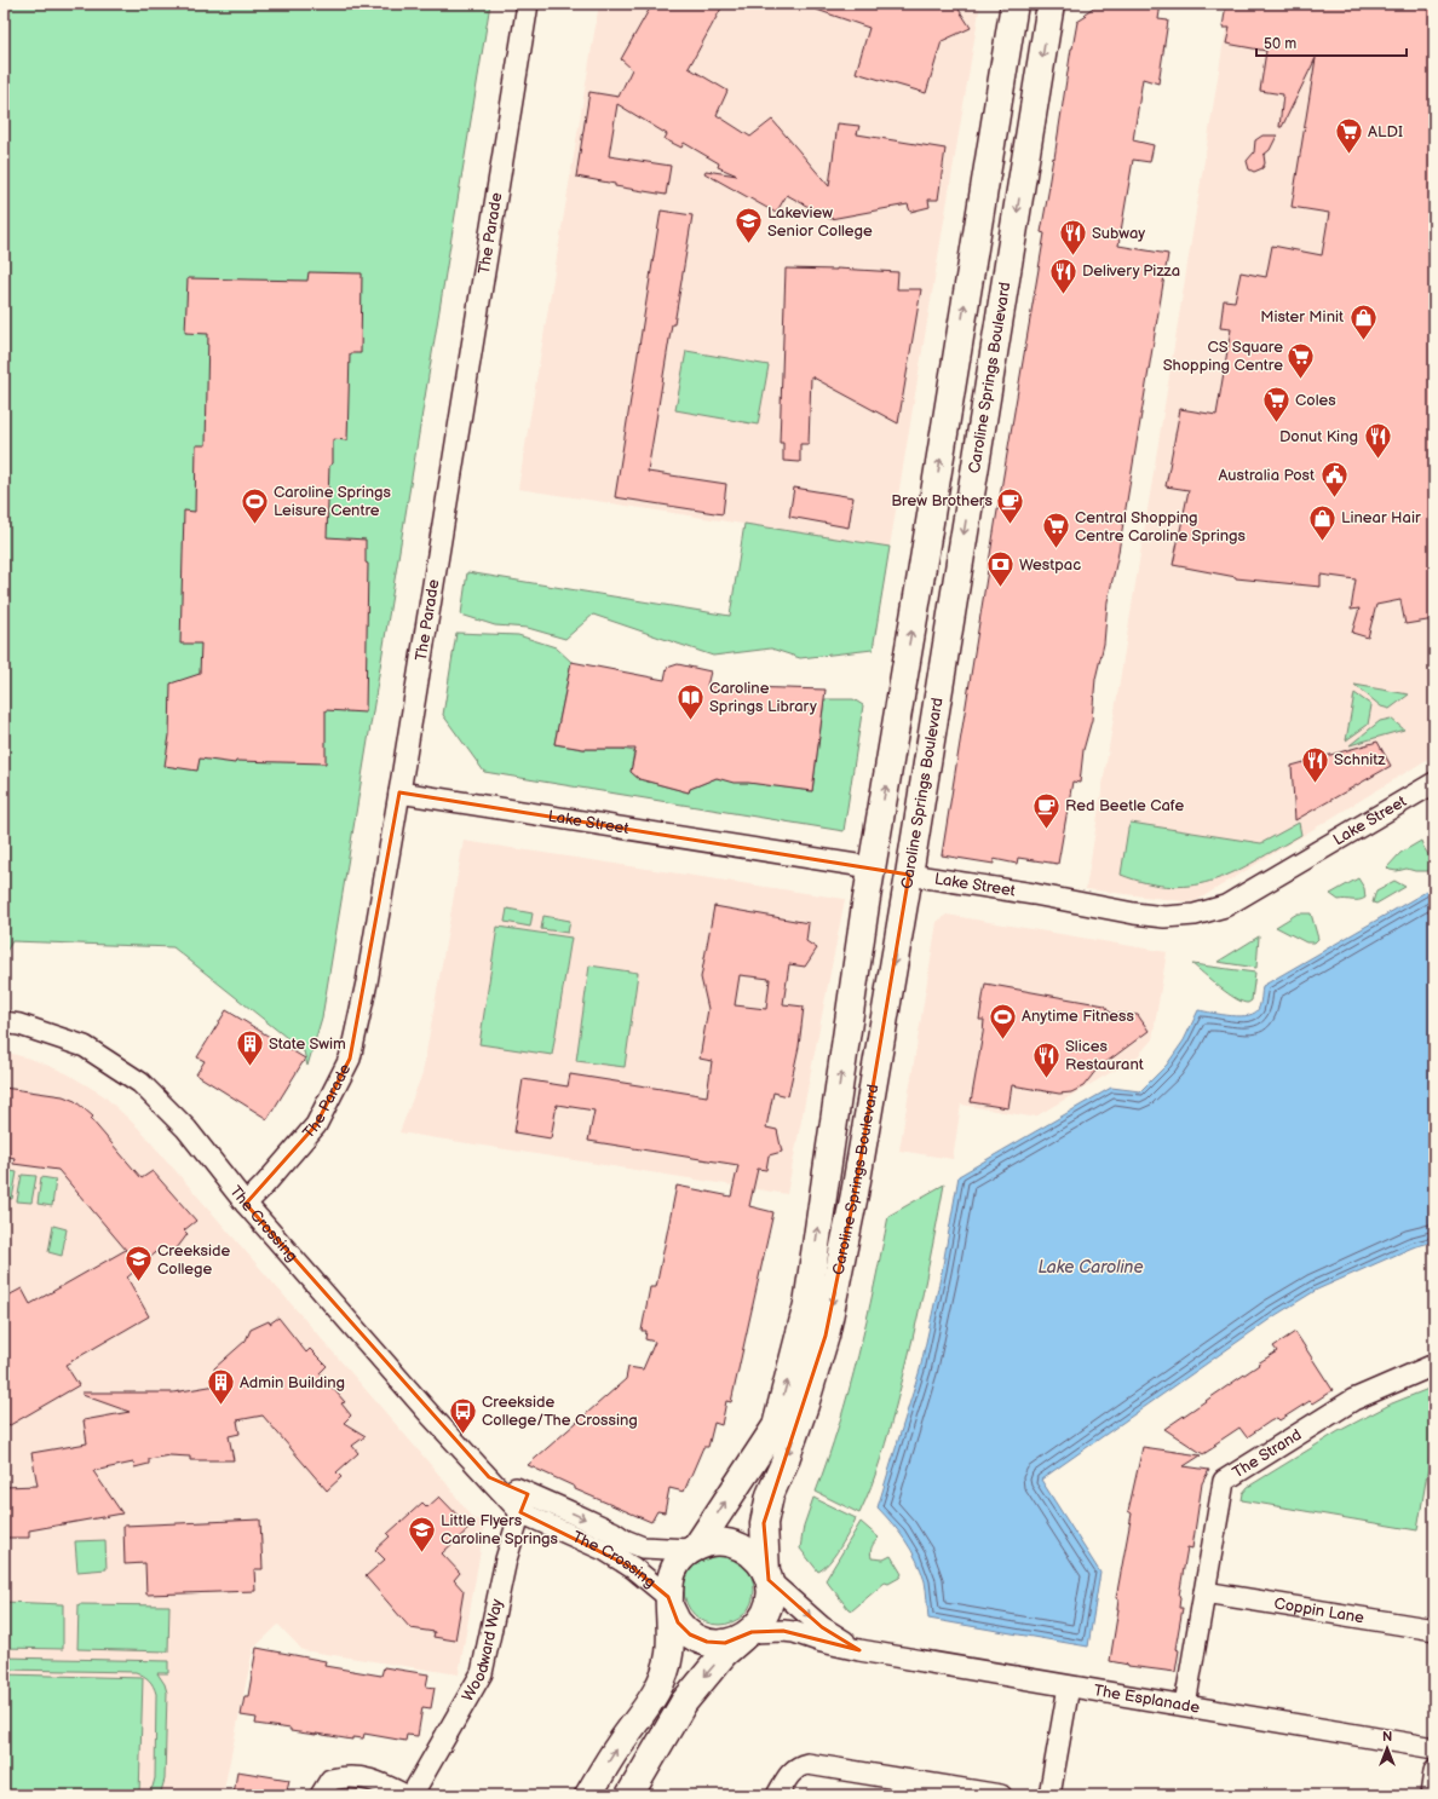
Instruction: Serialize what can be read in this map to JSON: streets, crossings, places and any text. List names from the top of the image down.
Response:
{
  "streets": {
    "main road": ["Caroline Springs Boulevard", "Lake Street"],
    "street": [
      "The Parade",
      "The Crossing",
      "The Strand",
      "Coppin Lane",
      "Woodward Way",
      "The Esplanade"
    ]
  },
  "crossings": [
    ["The Parade", "Lake Street"],
    ["The Parade", "The Crossing"],
    ["Caroline Springs Boulevard", "Lake Street"],
    ["Caroline Springs Boulevard", "The Crossing"],
    ["Caroline Springs Boulevard", "The Esplanade"],
    ["The Crossing", "Woodward Way"],
    ["The Crossing", "The Esplanade"],
    ["The Strand", "Coppin Lane"],
    ["The Strand", "The Esplanade"]
  ],
  "water": ["Lake Caroline"],
  "places": {
    "supermarket": [
      "ALDI",
      "CS Square Shopping Centre",
      "Coles",
      "Central Shopping Centre Caroline Springs"
    ],
    "school or university": ["Lakeview Senior College", "Creekside College", "Little Flyers Caroline Springs"],
    "restaurant": [
      "Subway",
      "Delivery Pizza",
      "Donut King",
      "Schnitz",
      "Slices Restaurant"
    ],
    "shop": ["Mister Minit", "Linear Hair"],
    "public building": ["Australia Post"],
    "sports": ["Caroline Springs Leisure Centre", "Anytime Fitness"],
    "cafe": ["Brew Brothers", "Red Beetle Cafe"],
    "bank": ["Westpac"],
    "library": ["Caroline Springs Library"],
    "building": ["State Swim", "Admin Building"],
    "bus stop": ["Creekside College/The Crossing"]
  },
  "scale_bar": "50 m",
  "north": "top"
}
